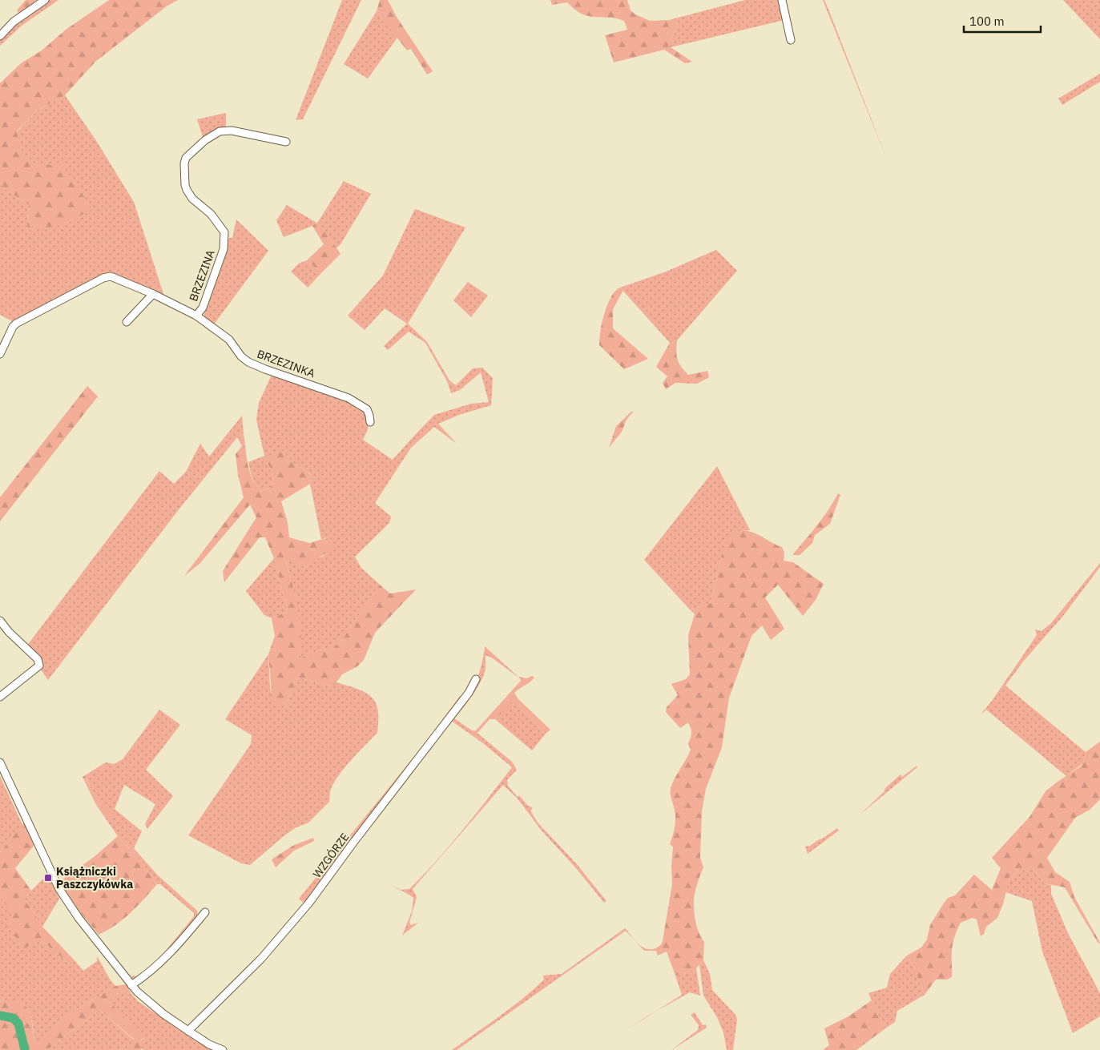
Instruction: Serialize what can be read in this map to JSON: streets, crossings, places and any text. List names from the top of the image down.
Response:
{
  "streets": {
    "street": ["BRZEZINA", "BRZEZINKA", "WZGÓRZE"]
  },
  "crossings": [
    ["BRZEZINA", "BRZEZINKA"]
  ],
  "places": {
    "transit": ["Książniczki Paszczykówka"]
  },
  "scale_bar": "100 m"
}
